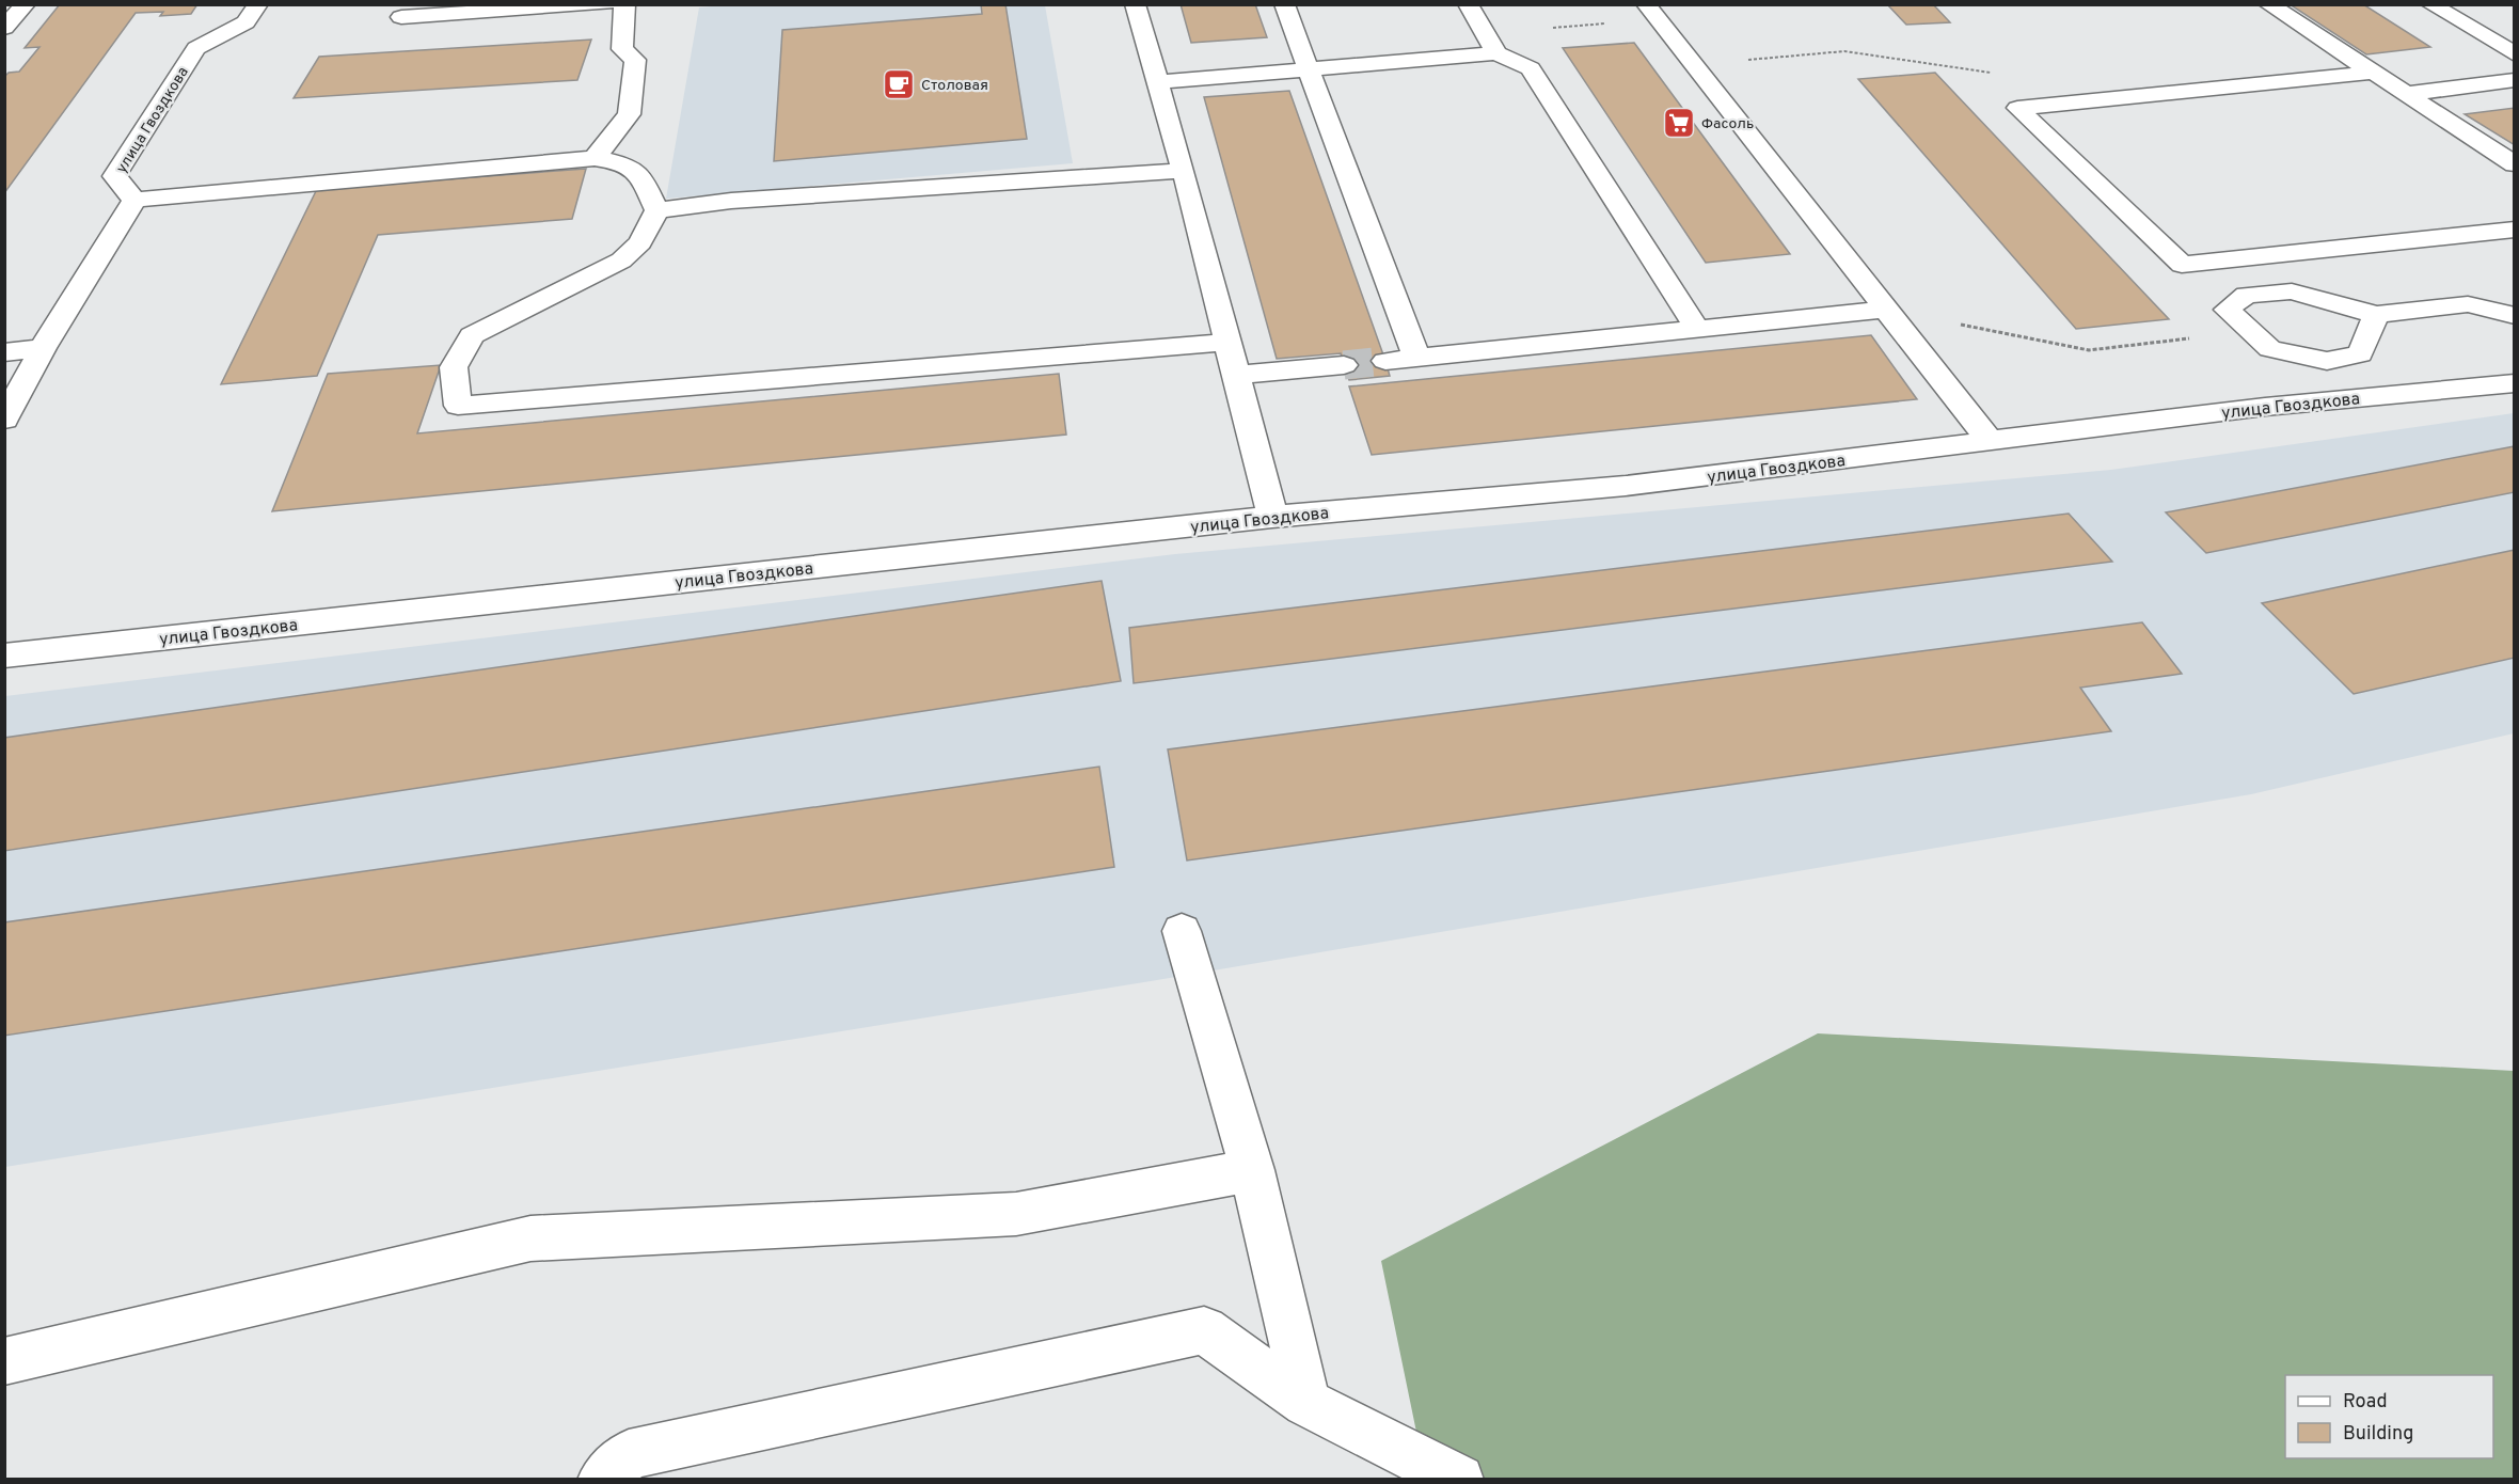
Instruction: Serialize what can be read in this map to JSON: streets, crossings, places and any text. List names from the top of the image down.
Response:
{
  "streets": {
    "street": ["улица Гвоздкова"]
  },
  "places": {
    "cafe": ["Столовая"],
    "supermarket": ["Фасоль"]
  },
  "legend": ["Road", "Building"]
}
